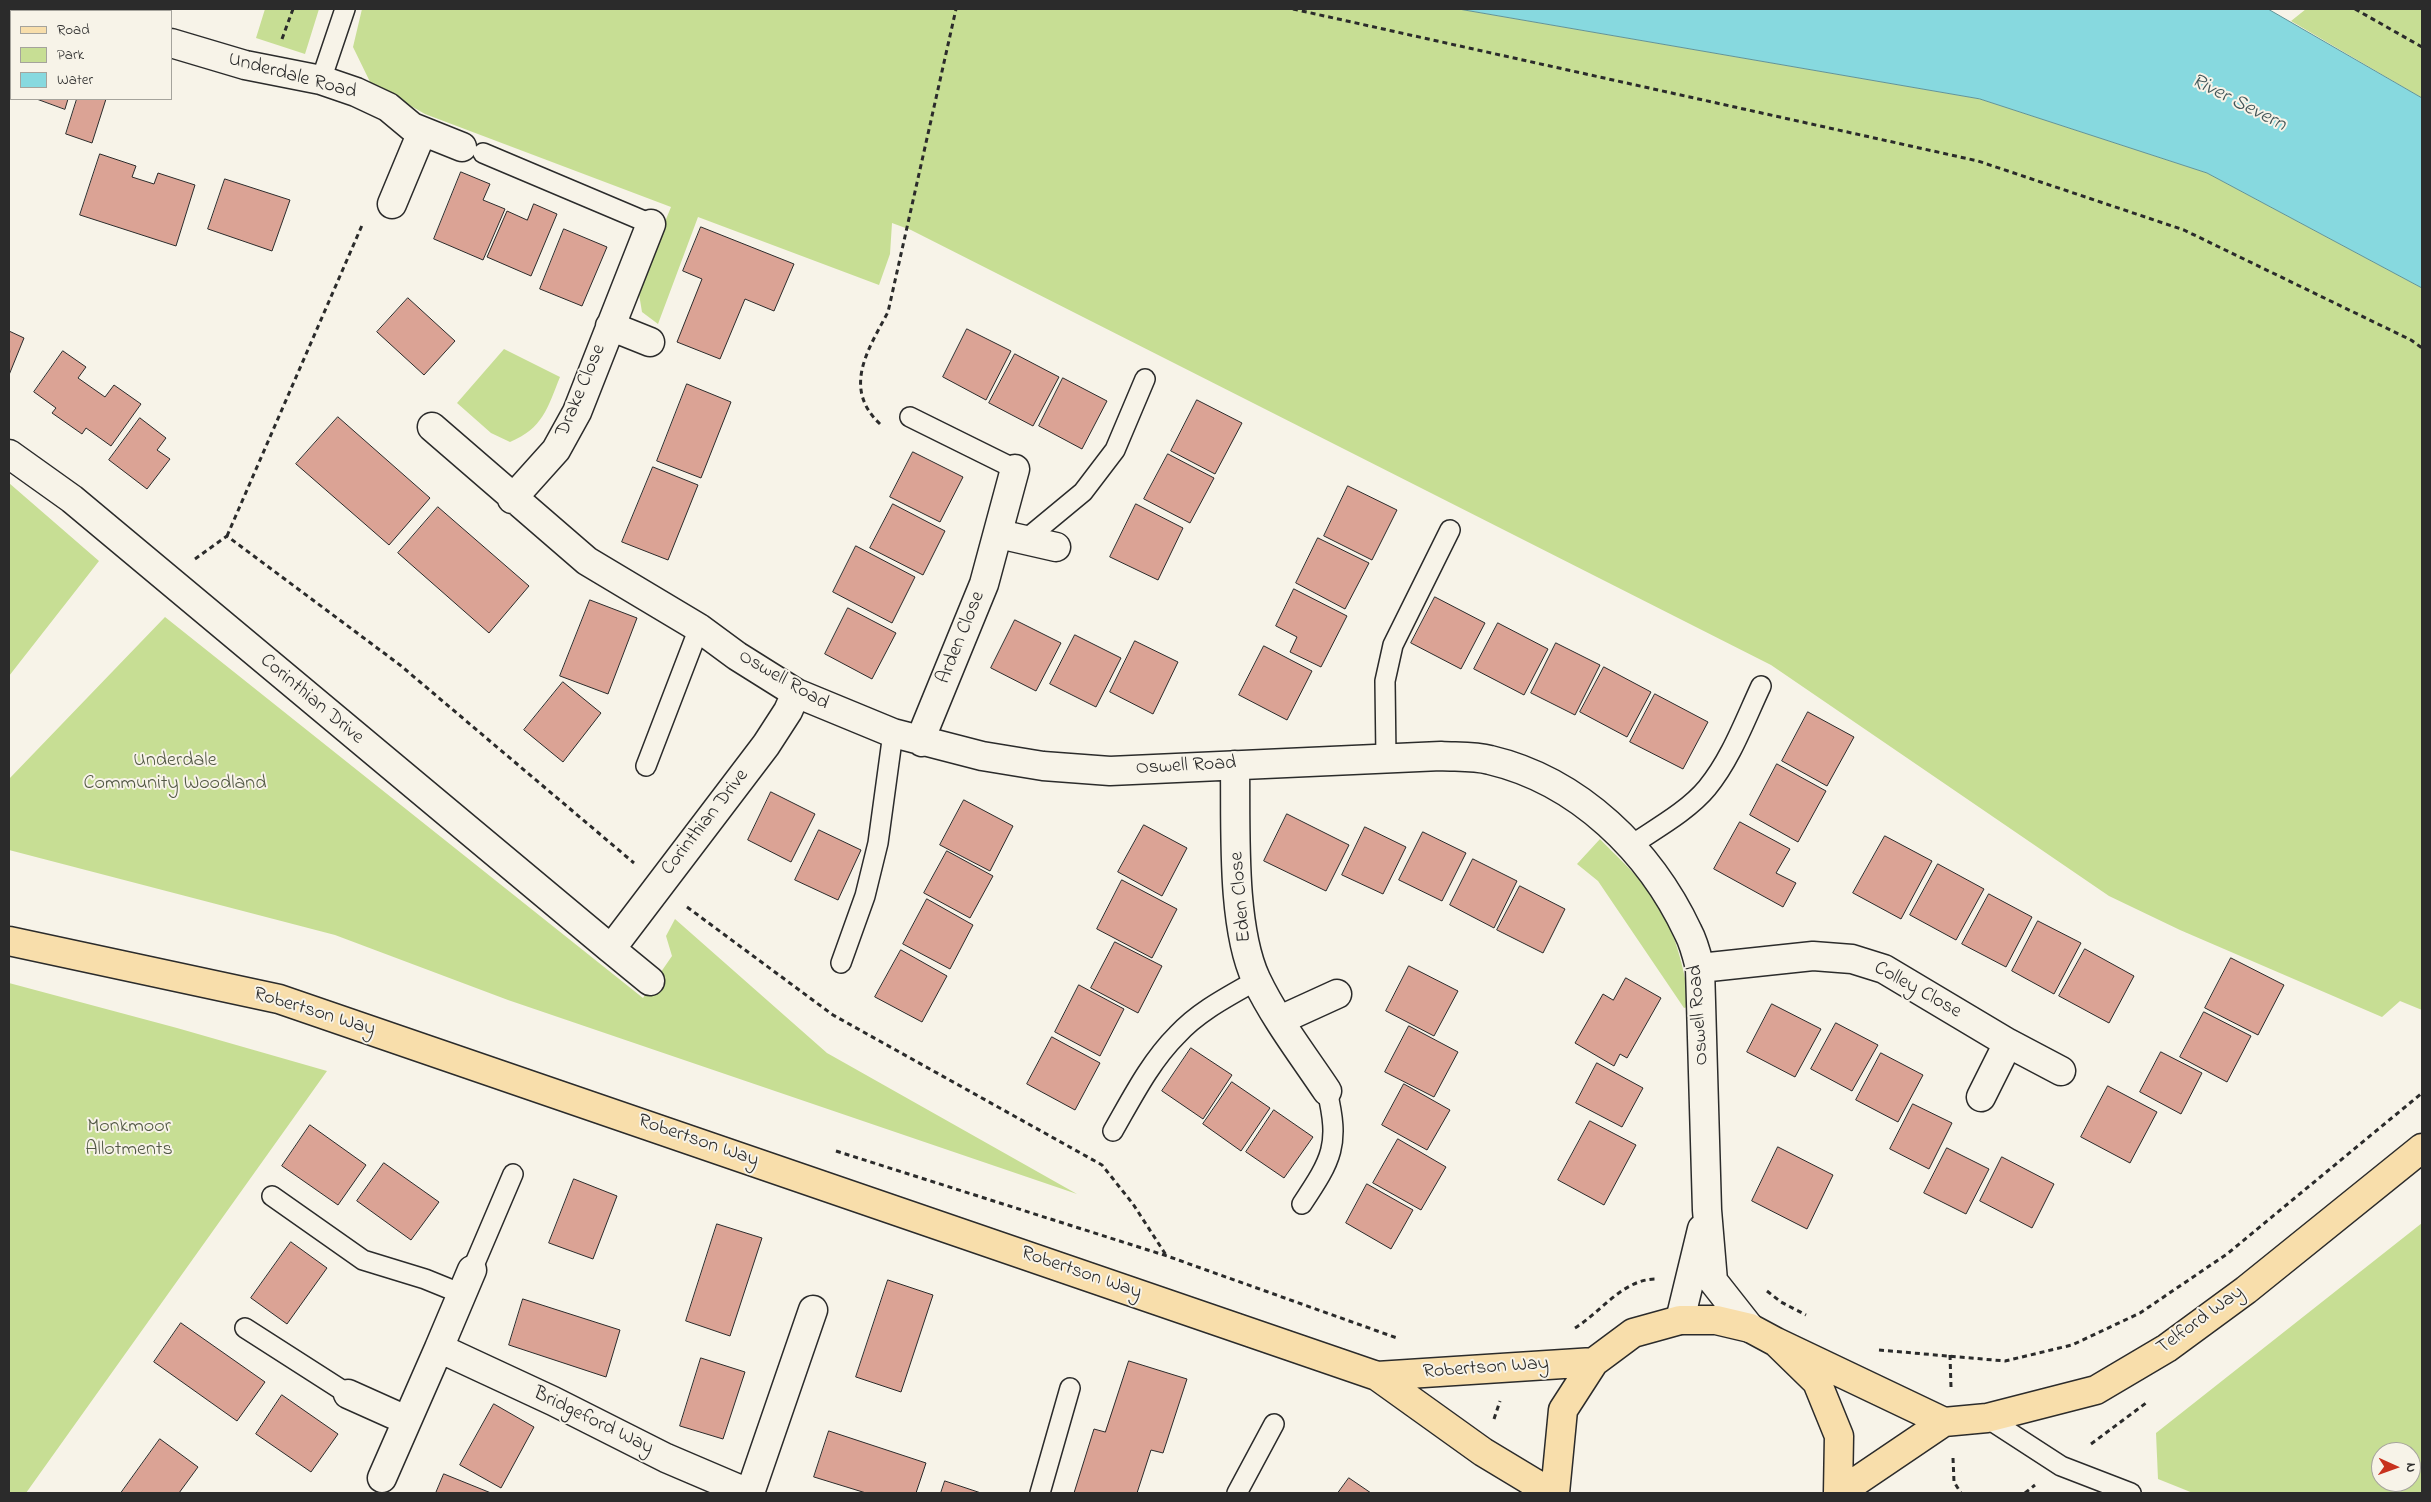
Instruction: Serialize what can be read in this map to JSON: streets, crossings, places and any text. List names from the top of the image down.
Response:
{
  "streets": {
    "main road": ["Robertson Way", "Telford Way"],
    "street": [
      "Underdale Road",
      "Drake Close",
      "Arden Close",
      "Oswell Road",
      "Corinthian Drive",
      "Eden Close",
      "Colley Close",
      "Bridgeford Way"
    ]
  },
  "crossings": [
    ["Drake Close", "Oswell Road"],
    ["Arden Close", "Oswell Road"],
    ["Oswell Road", "Corinthian Drive"],
    ["Oswell Road", "Eden Close"],
    ["Oswell Road", "Colley Close"]
  ],
  "water": ["River Severn"],
  "parks": ["Underdale Community Woodland", "Monkmoor Allotments"],
  "legend": ["Road", "Park", "Water"],
  "north": "right"
}
